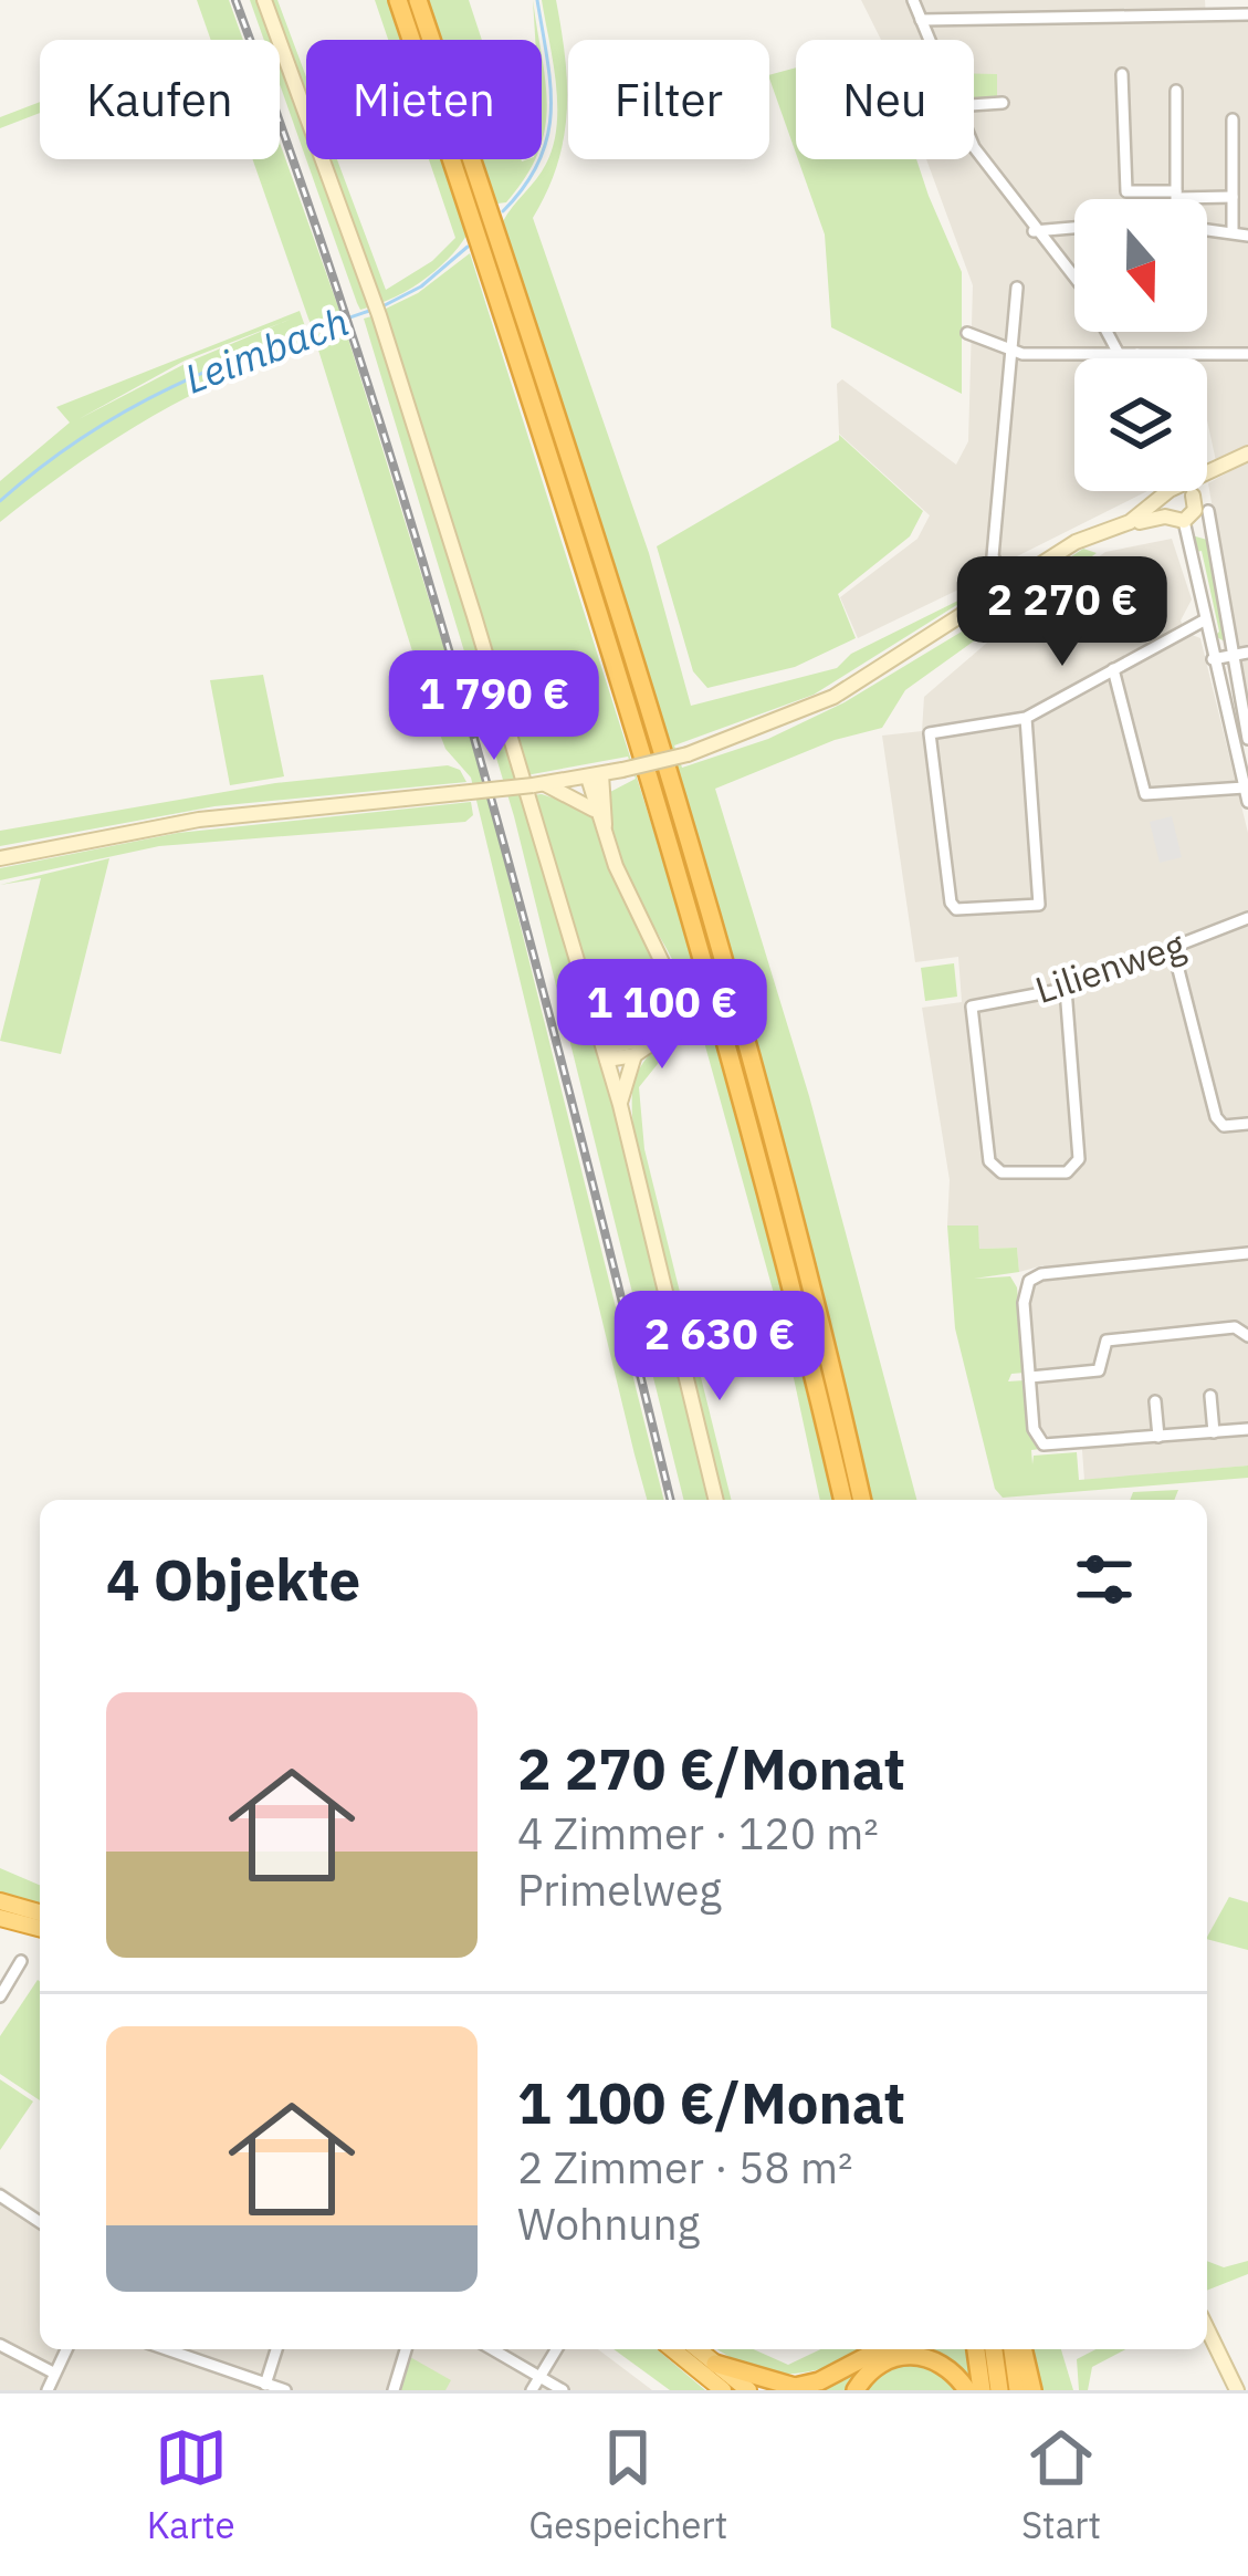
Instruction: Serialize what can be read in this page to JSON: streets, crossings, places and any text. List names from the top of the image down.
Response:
{
  "streets": {
    "street": ["Lilienweg"]
  },
  "water": ["Leimbach"],
  "north": "bottom",
  "page": {
    "chip": [
      "Kaufen",
      "Mieten",
      "Filter",
      "Neu"
    ],
    "price": [
      "2 270 €",
      "1 790 €",
      "1 100 €",
      "2 630 €"
    ],
    "heading": "4 Objekte",
    "list": [
      {
        "name": "2 270 €/Monat",
        "note": "4 Zimmer · 120 m² · Primelweg"
      },
      {
        "name": "1 100 €/Monat",
        "note": "2 Zimmer · 58 m² · Wohnung"
      }
    ],
    "tabs": ["Karte", "Gespeichert", "Start"]
  }
}
